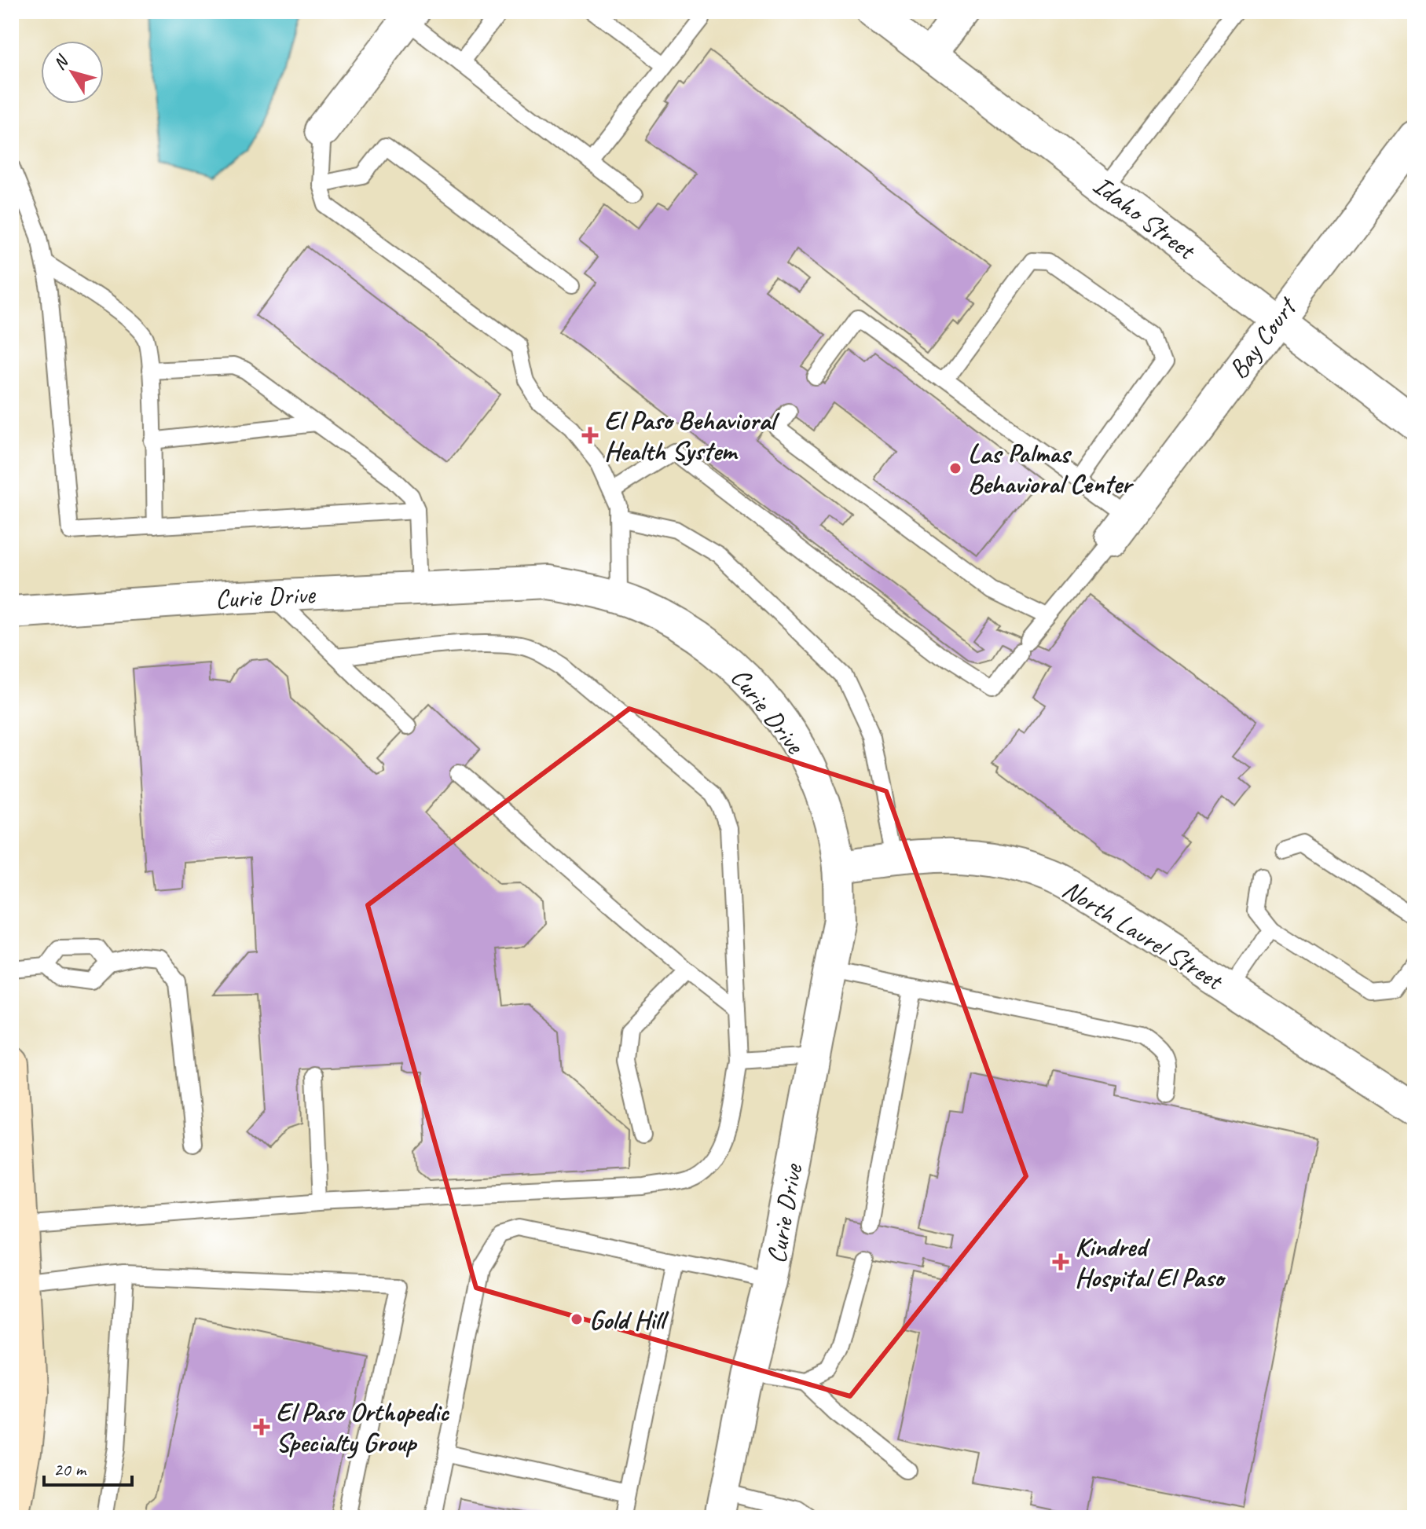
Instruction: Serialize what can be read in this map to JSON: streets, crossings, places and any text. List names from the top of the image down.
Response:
{
  "streets": {
    "street": [
      "Idaho Street",
      "Bay Court",
      "Curie Drive",
      "North Laurel Street"
    ]
  },
  "crossings": [
    ["Idaho Street", "Bay Court"],
    ["Curie Drive", "North Laurel Street"]
  ],
  "places": {
    "health": ["El Paso Behavioral Health System", "Kindred Hospital El Paso", "El Paso Orthopedic Specialty Group"],
    "other": ["Las Palmas Behavioral Center", "Gold Hill"]
  },
  "scale_bar": "20 m",
  "north": "top left"
}
